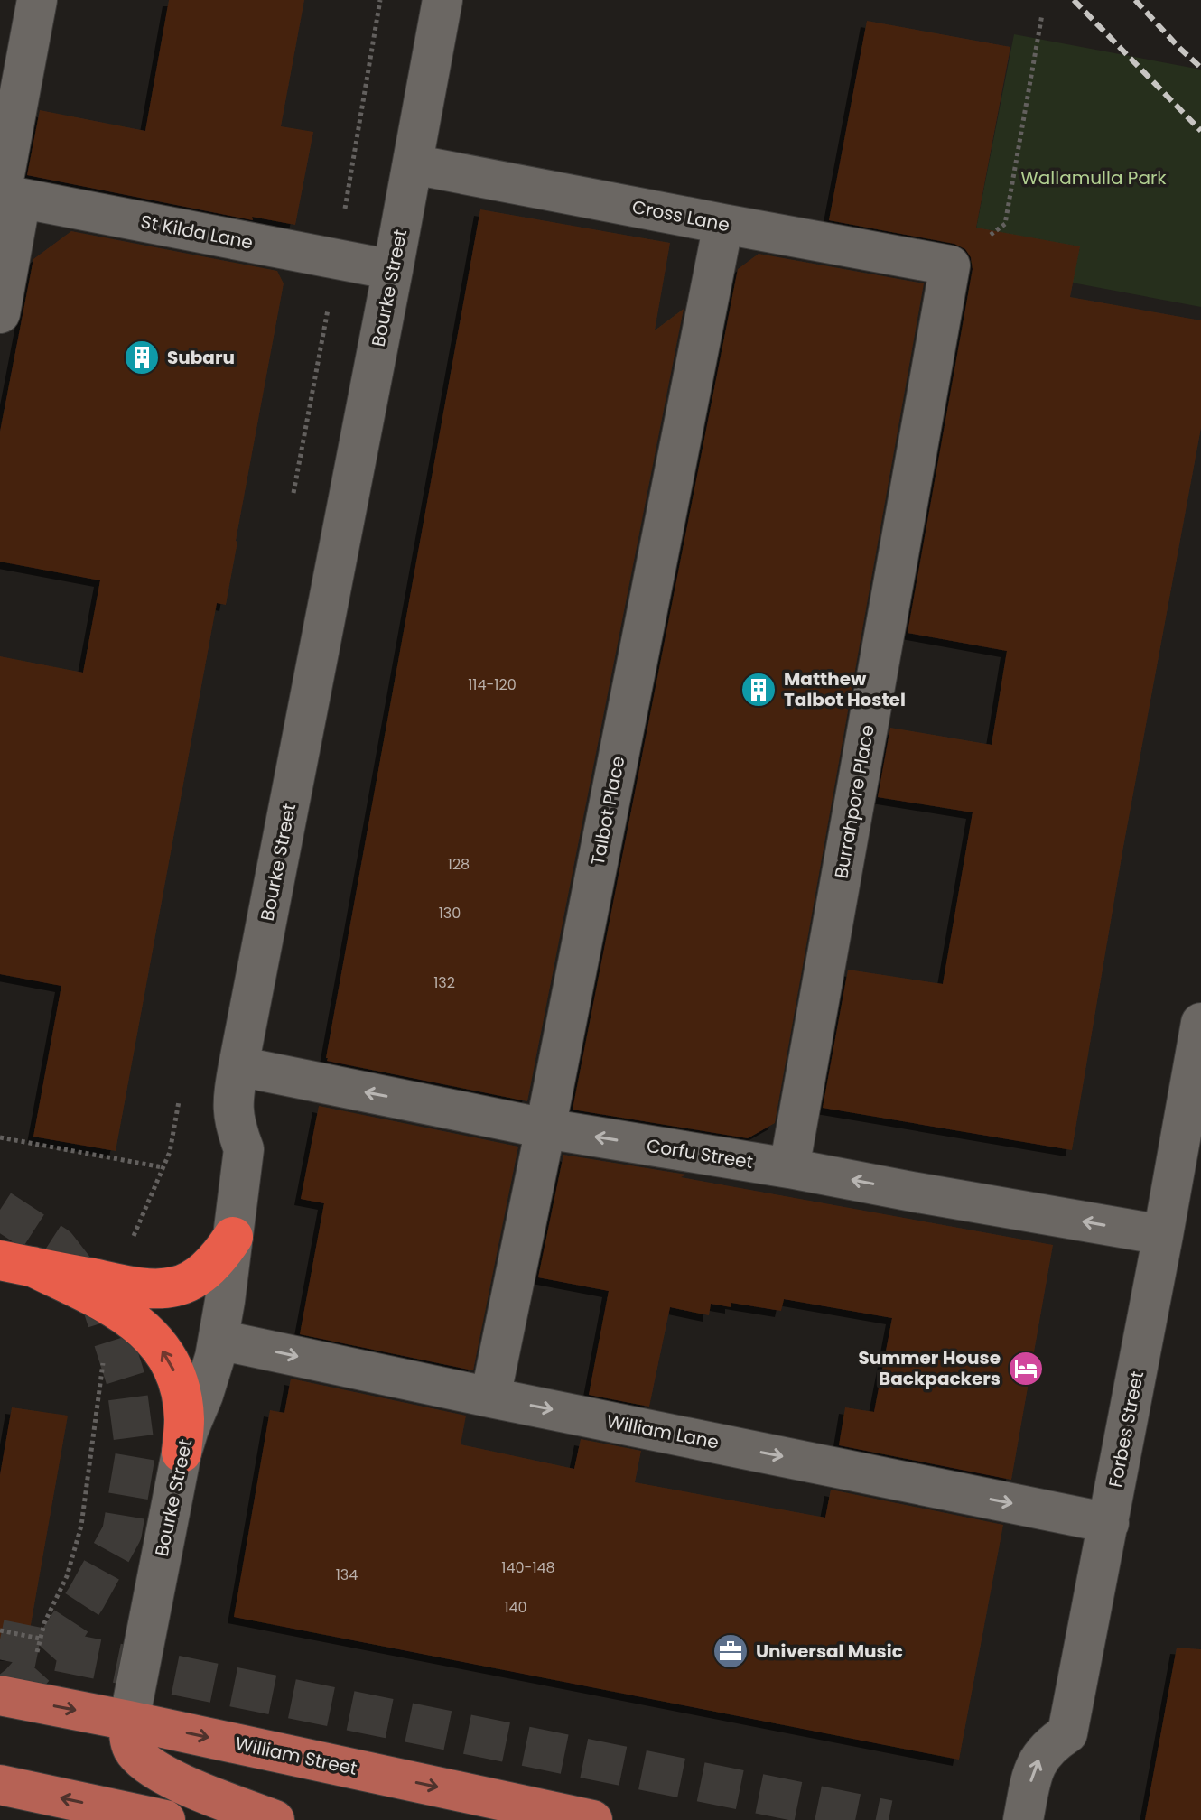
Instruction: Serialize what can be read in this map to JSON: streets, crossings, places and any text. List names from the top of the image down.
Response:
{
  "streets": {
    "main road": ["William Street"],
    "street": [
      "Cross Lane",
      "St Kilda Lane",
      "Bourke Street",
      "Burrahpore Place",
      "Talbot Place",
      "Corfu Street",
      "Forbes Street",
      "William Lane"
    ]
  },
  "crossings": [
    ["Cross Lane", "Bourke Street"],
    ["Cross Lane", "Burrahpore Place"],
    ["Cross Lane", "Talbot Place"],
    ["St Kilda Lane", "Bourke Street"],
    ["Bourke Street", "Corfu Street"],
    ["Bourke Street", "William Lane"],
    ["Bourke Street", "William Street"],
    ["Burrahpore Place", "Corfu Street"],
    ["Talbot Place", "Corfu Street"],
    ["Talbot Place", "William Lane"],
    ["Corfu Street", "Forbes Street"],
    ["Forbes Street", "William Lane"]
  ],
  "one_way": [
    "Corfu Street",
    "Forbes Street",
    "William Lane",
    "William Street"
  ],
  "parks": ["Wallamulla Park"],
  "places": {
    "building": ["Subaru", "Matthew Talbot Hostel"],
    "hotel": ["Summer House Backpackers"],
    "office": ["Universal Music"]
  },
  "house_numbers": [
    "114-120",
    "128",
    "130",
    "132",
    "140-148",
    "134",
    "140"
  ]
}
